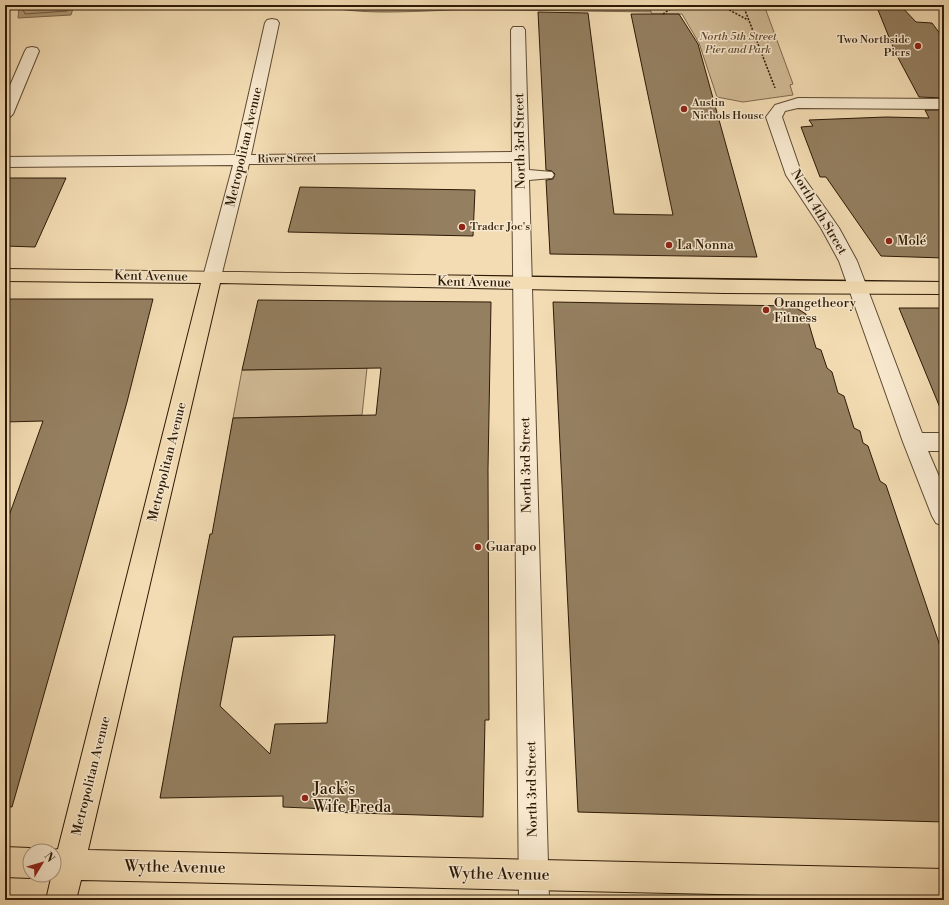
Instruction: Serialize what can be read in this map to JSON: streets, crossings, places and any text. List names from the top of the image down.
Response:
{
  "streets": {
    "main road": ["Metropolitan Avenue", "Kent Avenue", "Wythe Avenue"],
    "street": ["North 3rd Street", "River Street", "North 4th Street"]
  },
  "crossings": [
    ["North 3rd Street", "River Street"],
    ["North 3rd Street", "Kent Avenue"],
    ["North 3rd Street", "Wythe Avenue"],
    ["Metropolitan Avenue", "River Street"],
    ["Metropolitan Avenue", "Kent Avenue"],
    ["Metropolitan Avenue", "Wythe Avenue"],
    ["North 4th Street", "Kent Avenue"]
  ],
  "parks": ["North 5th Street Pier and Park"],
  "places": [
    "Two Northside Piers",
    "Austin Nichols House",
    "Trader Joe's",
    "Molé",
    "La Nonna",
    "Orangetheory Fitness",
    "Guarapo",
    "Jack’s Wife Freda"
  ],
  "north": "top right"
}
